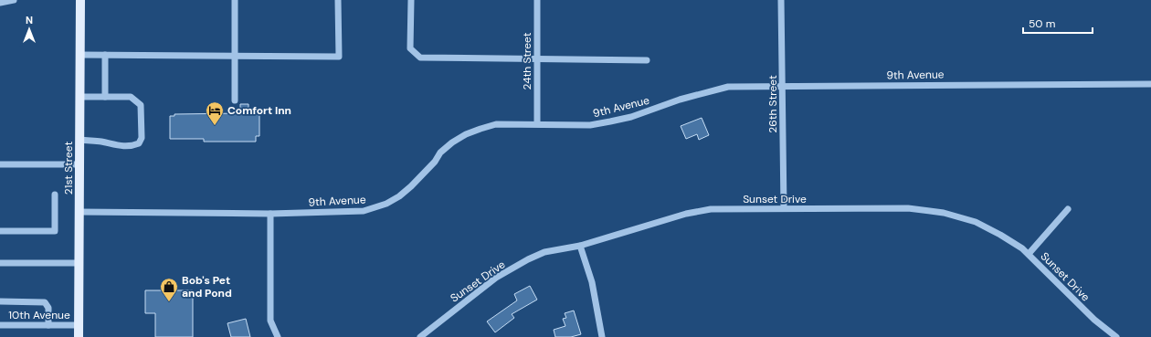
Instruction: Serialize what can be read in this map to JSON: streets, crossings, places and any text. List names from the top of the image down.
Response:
{
  "streets": {
    "main road": ["21st Street"],
    "street": [
      "24th Street",
      "9th Avenue",
      "26th Street",
      "Sunset Drive",
      "10th Avenue"
    ]
  },
  "crossings": [
    ["24th Street", "9th Avenue"],
    ["9th Avenue", "26th Street"],
    ["9th Avenue", "21st Street"],
    ["26th Street", "Sunset Drive"],
    ["21st Street", "10th Avenue"]
  ],
  "places": {
    "hotel": ["Comfort Inn"],
    "shop": ["Bob's Pet and Pond"]
  },
  "scale_bar": "50 m",
  "north": "top"
}
